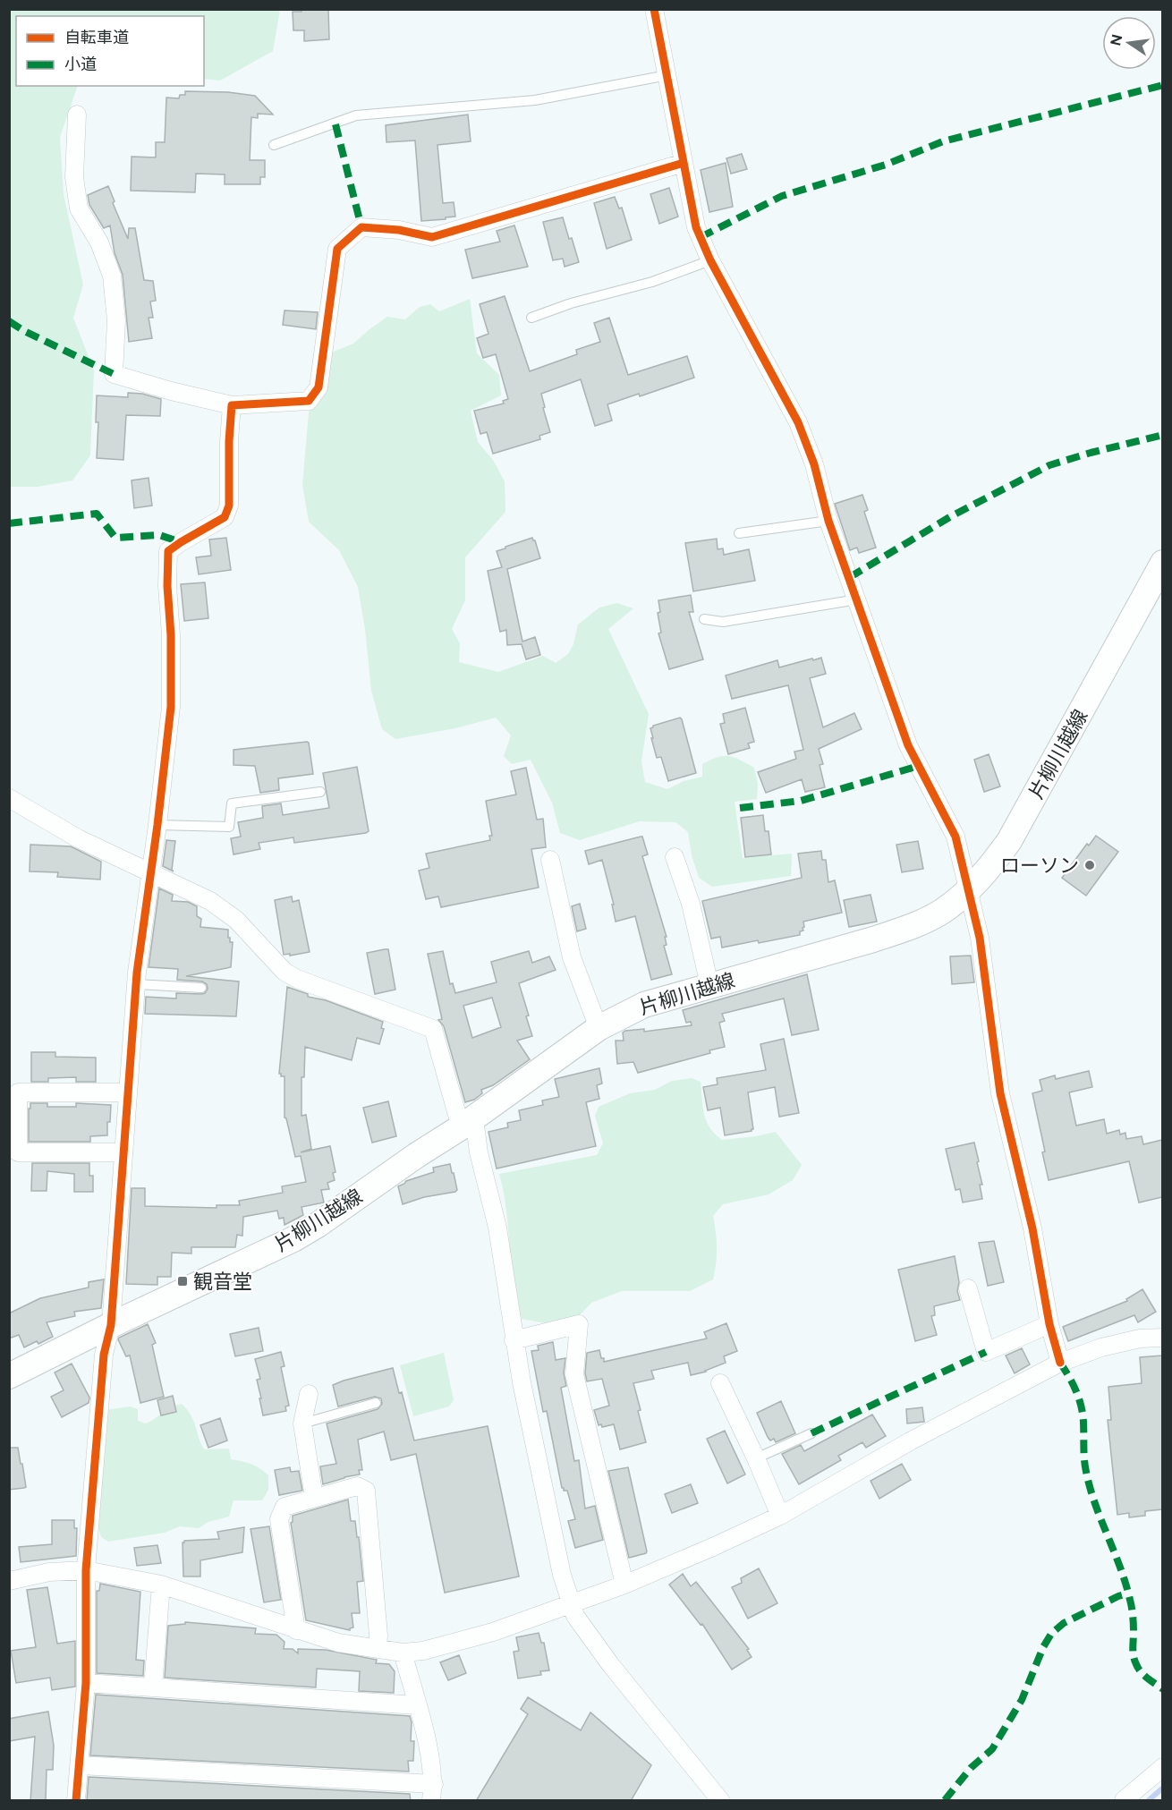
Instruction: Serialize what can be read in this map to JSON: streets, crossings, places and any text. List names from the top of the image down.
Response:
{
  "streets": {
    "main road": ["片柳川越線"]
  },
  "places": {
    "other": ["ローソン"],
    "transit": ["観音堂"]
  },
  "legend": ["自転車道", "小道"],
  "north": "left"
}
